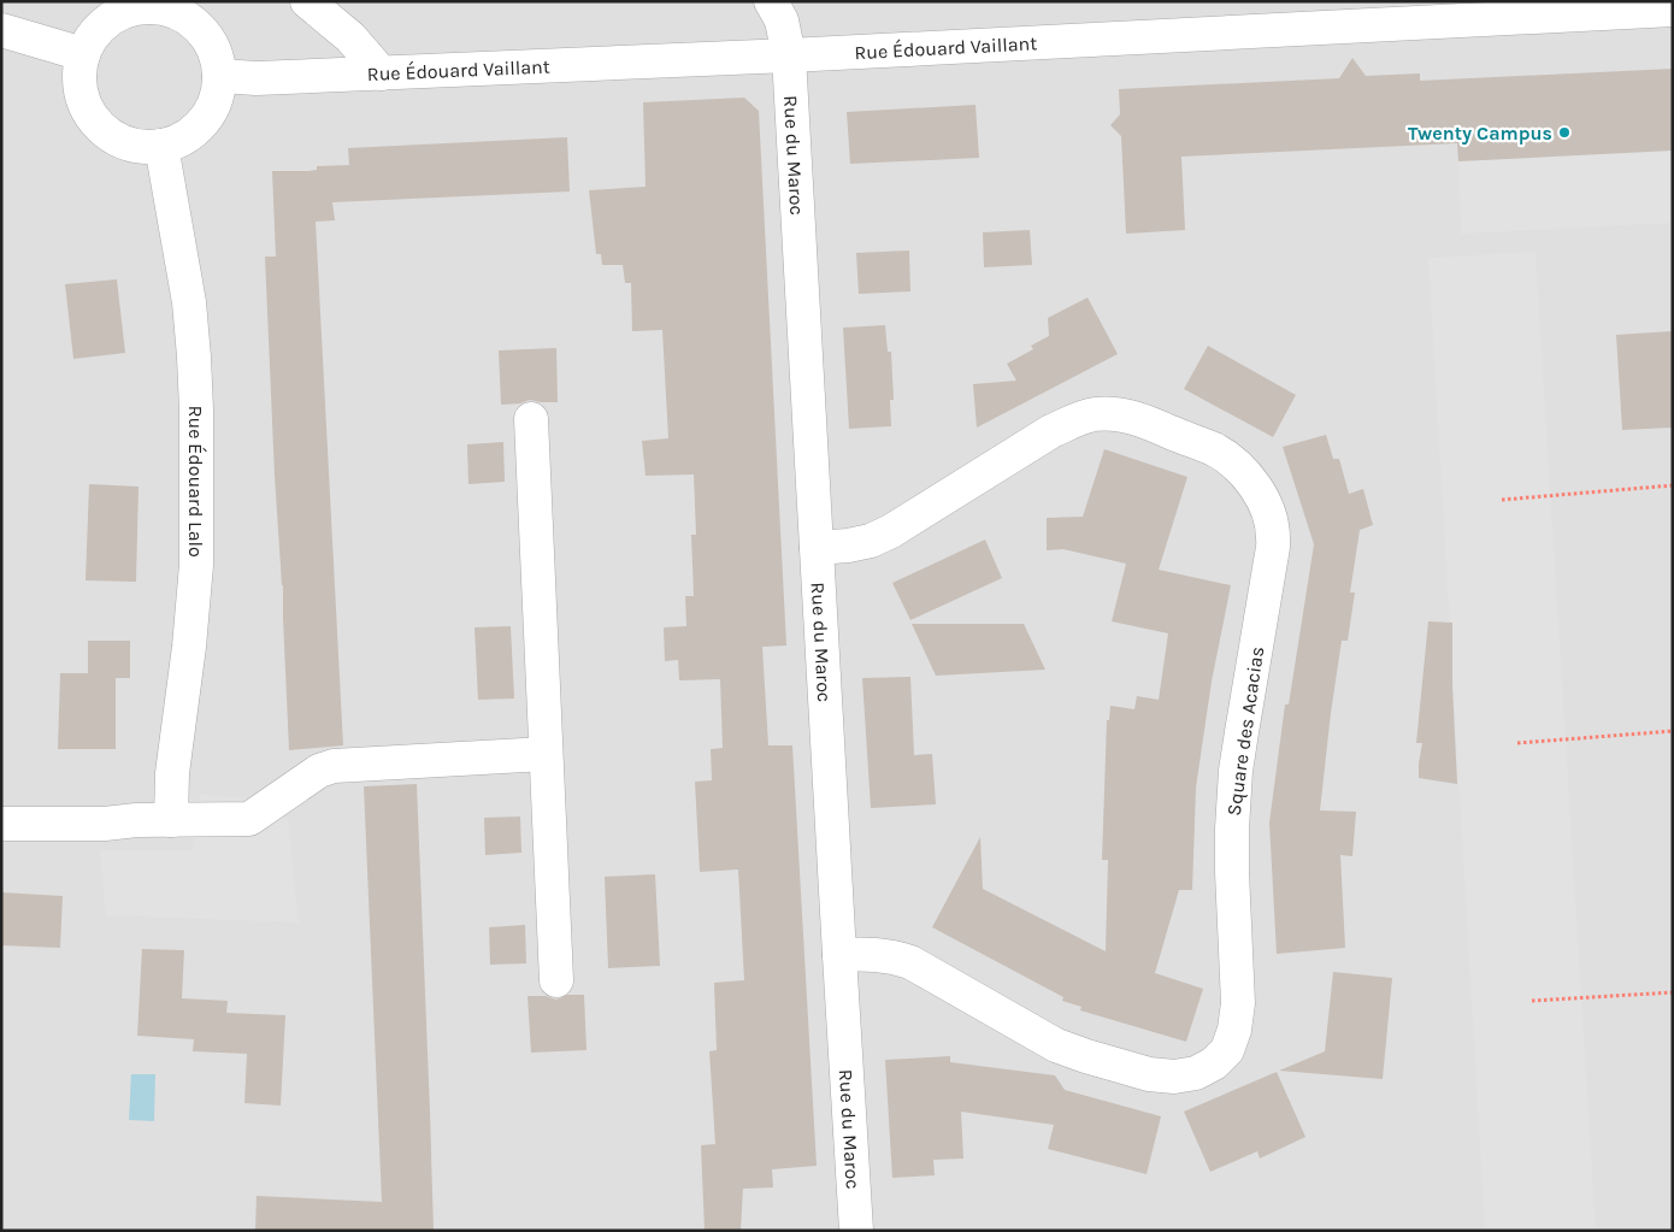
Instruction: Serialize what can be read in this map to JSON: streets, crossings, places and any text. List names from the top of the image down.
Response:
{
  "streets": {
    "street": [
      "Rue Édouard Vaillant",
      "Rue du Maroc",
      "Rue Édouard Lalo",
      "Square des Acacias"
    ]
  },
  "crossings": [
    ["Rue Édouard Vaillant", "Rue du Maroc"],
    ["Rue Édouard Vaillant", "Rue Édouard Lalo"],
    ["Rue du Maroc", "Square des Acacias"]
  ],
  "places": ["Twenty Campus"]
}
